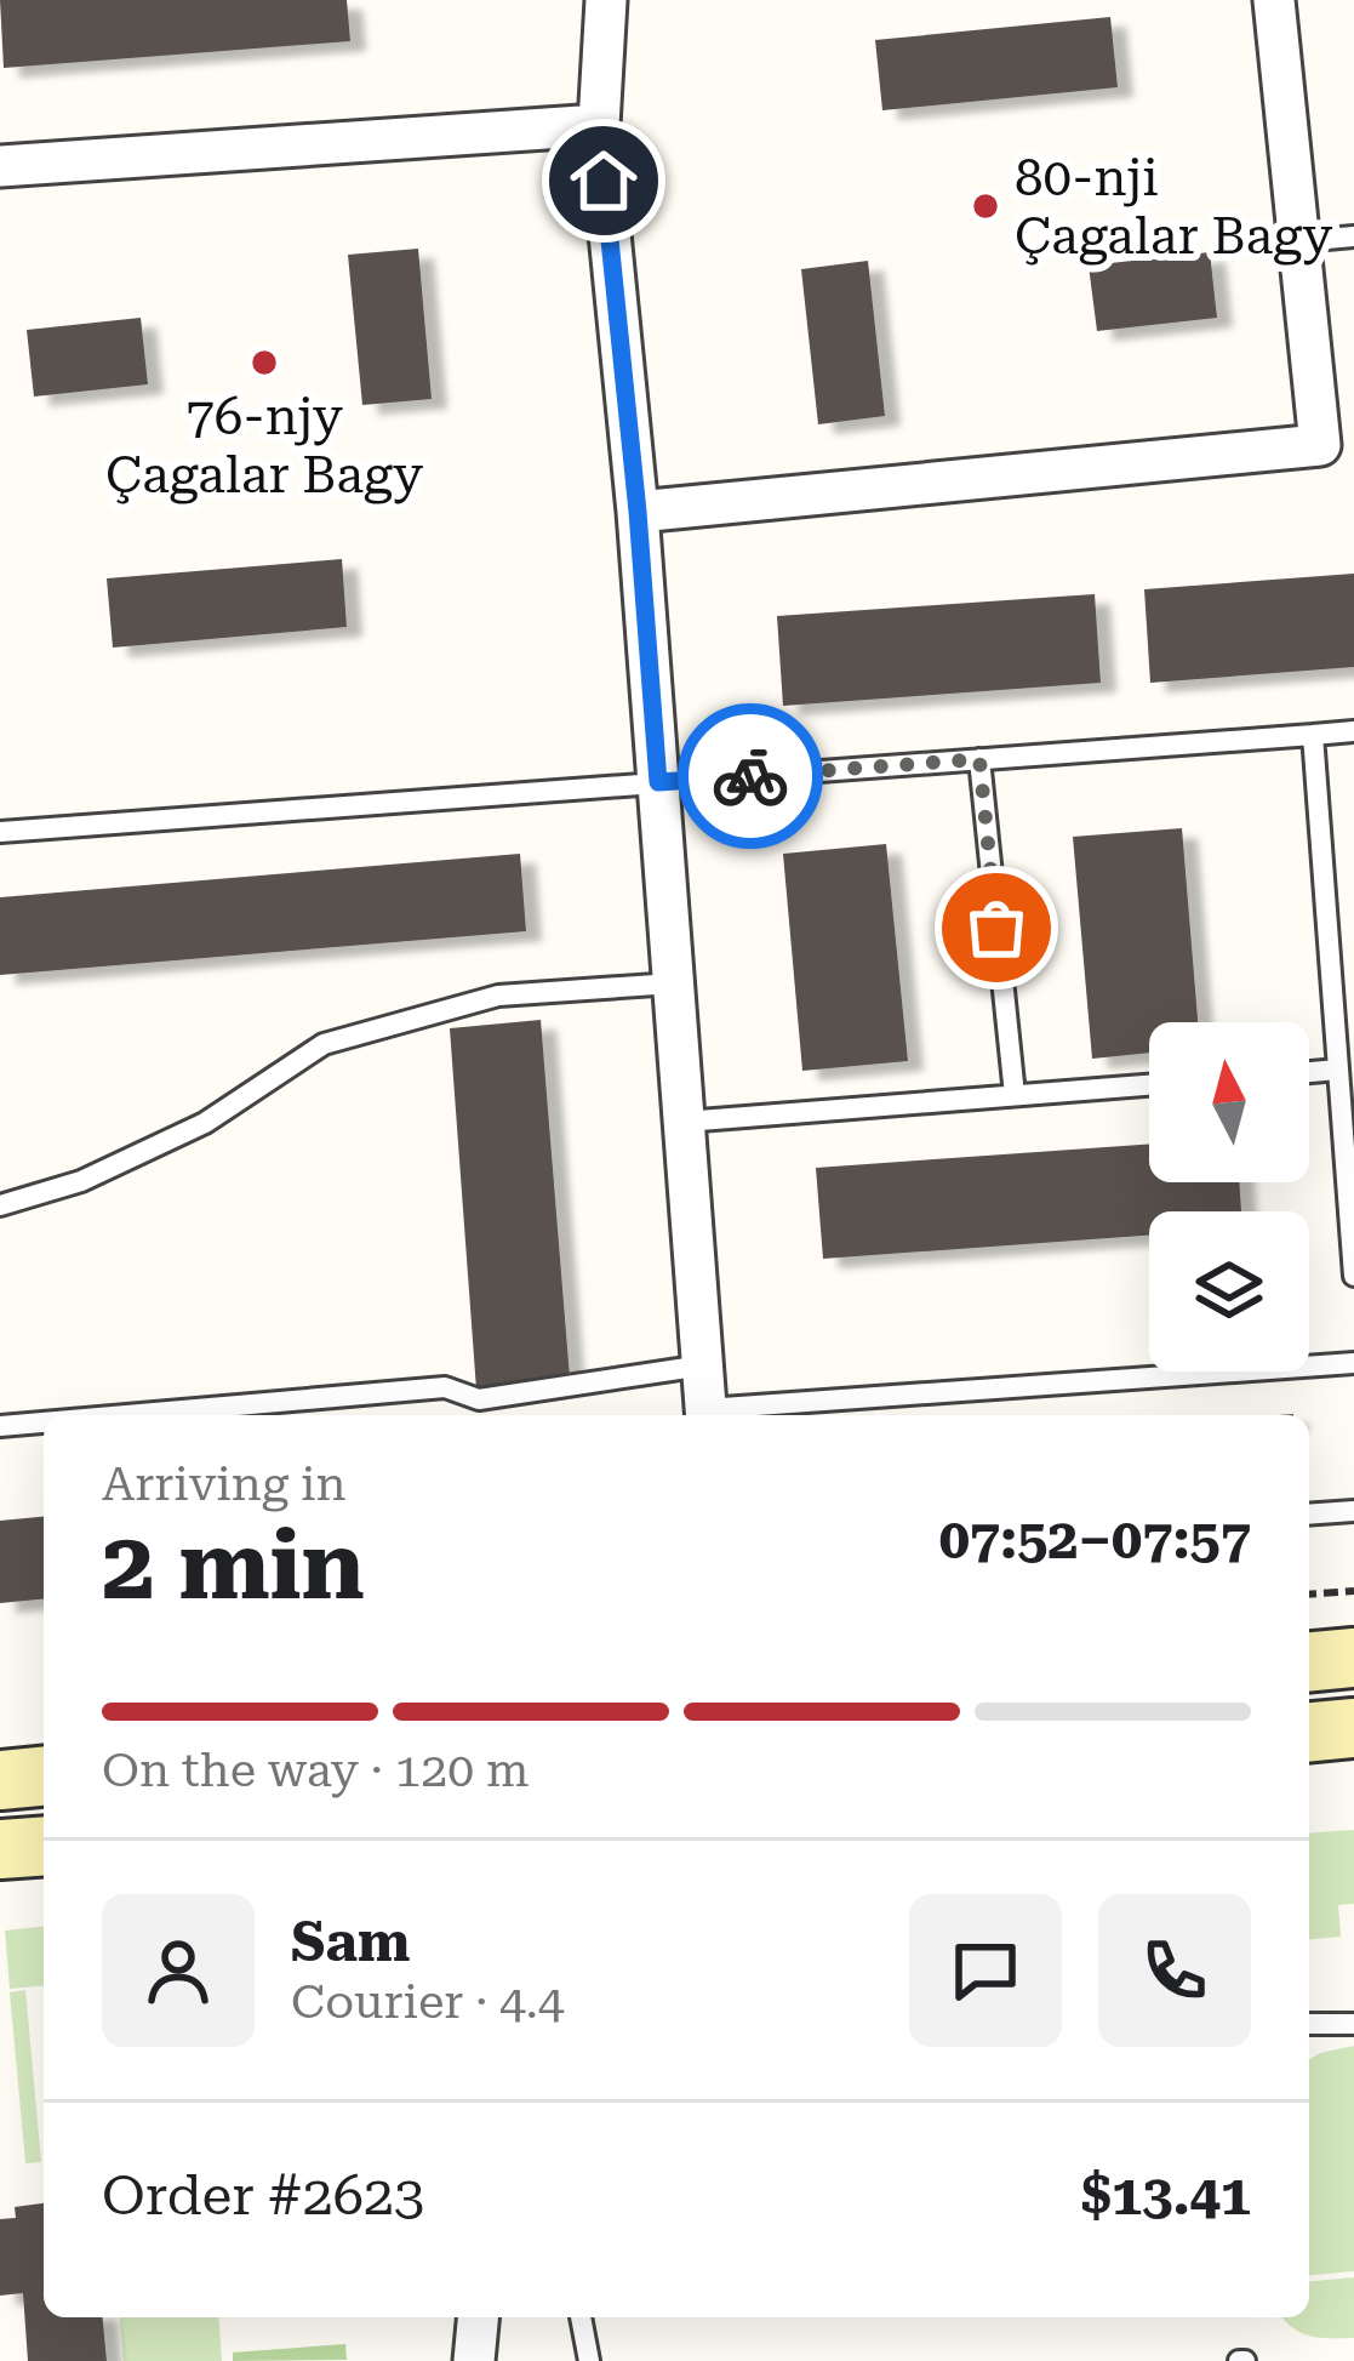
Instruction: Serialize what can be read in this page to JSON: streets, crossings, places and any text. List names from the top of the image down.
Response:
{
  "places": ["80-nji Çagalar Bagy", "76-njy Çagalar Bagy"],
  "north": "top",
  "page": {
    "heading": ["2 min", "Arriving in", "07:52–07:57"],
    "panel": [
      "Sam",
      "Courier · 4.4",
      "Order #2623",
      "$13.41"
    ],
    "bar": "On the way · 120 m"
  }
}
